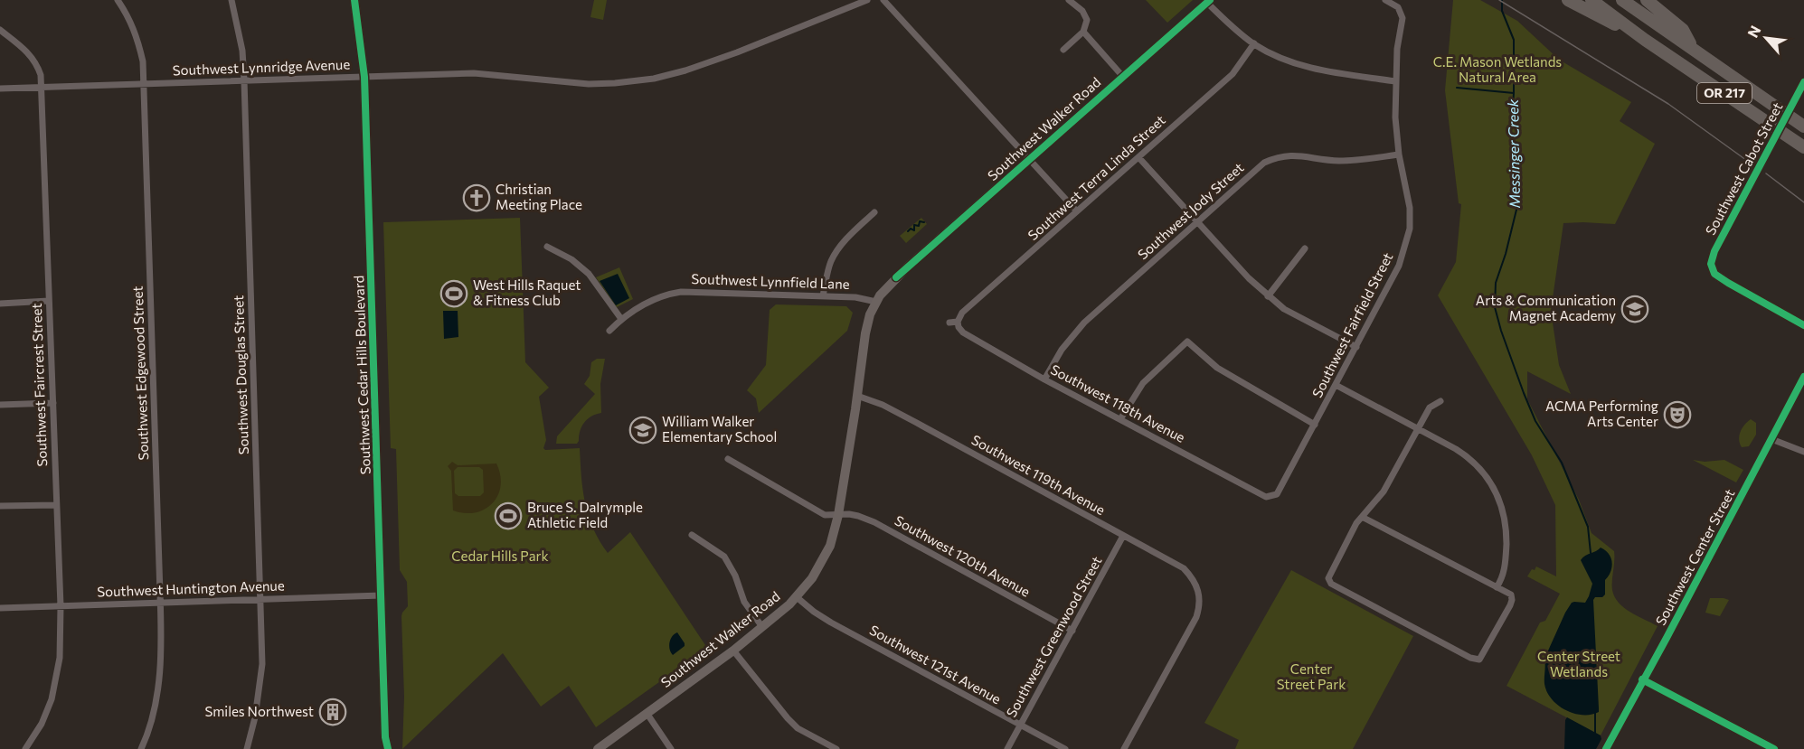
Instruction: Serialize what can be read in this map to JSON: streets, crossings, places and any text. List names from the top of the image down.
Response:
{
  "streets": {
    "highway": ["OR 217"],
    "main road": [
      "Southwest Walker Road",
      "Southwest Cabot Street",
      "Southwest Cedar Hills Boulevard",
      "Southwest Center Street"
    ],
    "street": [
      "Southwest Lynnridge Avenue",
      "Southwest Terra Linda Street",
      "Southwest Jody Street",
      "Southwest Lynnfield Lane",
      "Southwest Fairfield Street",
      "Southwest Edgewood Street",
      "Southwest Douglas Street",
      "Southwest Faircrest Street",
      "Southwest 118th Avenue",
      "Southwest 119th Avenue",
      "Southwest 120th Avenue",
      "Southwest Huntington Avenue",
      "Southwest Greenwood Street",
      "Southwest 121st Avenue"
    ]
  },
  "crossings": [
    ["Southwest Lynnridge Avenue", "Southwest Edgewood Street"],
    ["Southwest Lynnridge Avenue", "Southwest Douglas Street"],
    ["Southwest Lynnridge Avenue", "Southwest Cedar Hills Boulevard"],
    ["Southwest Lynnridge Avenue", "Southwest Faircrest Street"],
    ["Southwest Walker Road", "Southwest Lynnfield Lane"],
    ["Southwest Walker Road", "Southwest 119th Avenue"],
    ["Southwest Walker Road", "Southwest 120th Avenue"],
    ["Southwest Walker Road", "Southwest 121st Avenue"],
    ["Southwest Terra Linda Street", "Southwest 118th Avenue"],
    ["Southwest Jody Street", "Southwest Fairfield Street"],
    ["Southwest Jody Street", "Southwest 118th Avenue"],
    ["Southwest Fairfield Street", "Southwest 118th Avenue"],
    ["Southwest Edgewood Street", "Southwest Huntington Avenue"],
    ["Southwest Douglas Street", "Southwest Huntington Avenue"],
    ["Southwest Cedar Hills Boulevard", "Southwest Huntington Avenue"],
    ["Southwest Faircrest Street", "Southwest Huntington Avenue"],
    ["Southwest 119th Avenue", "Southwest Greenwood Street"],
    ["Southwest 120th Avenue", "Southwest Greenwood Street"],
    ["Southwest Greenwood Street", "Southwest 121st Avenue"]
  ],
  "water": ["Messinger Creek"],
  "parks": [
    "C.E. Mason Wetlands Natural Area",
    "Cedar Hills Park",
    "Center Street Wetlands",
    "Center Street Park"
  ],
  "places": {
    "church": ["Christian Meeting Place"],
    "sports": ["West Hills Raquet & Fitness Club", "Bruce S. DaIrymple Athletic Field"],
    "school or university": ["Arts & Communication Magnet Academy", "William Walker Elementary School"],
    "theatre": ["ACMA Performing Arts Center"],
    "building": ["Smiles Northwest"]
  },
  "north": "top left"
}
